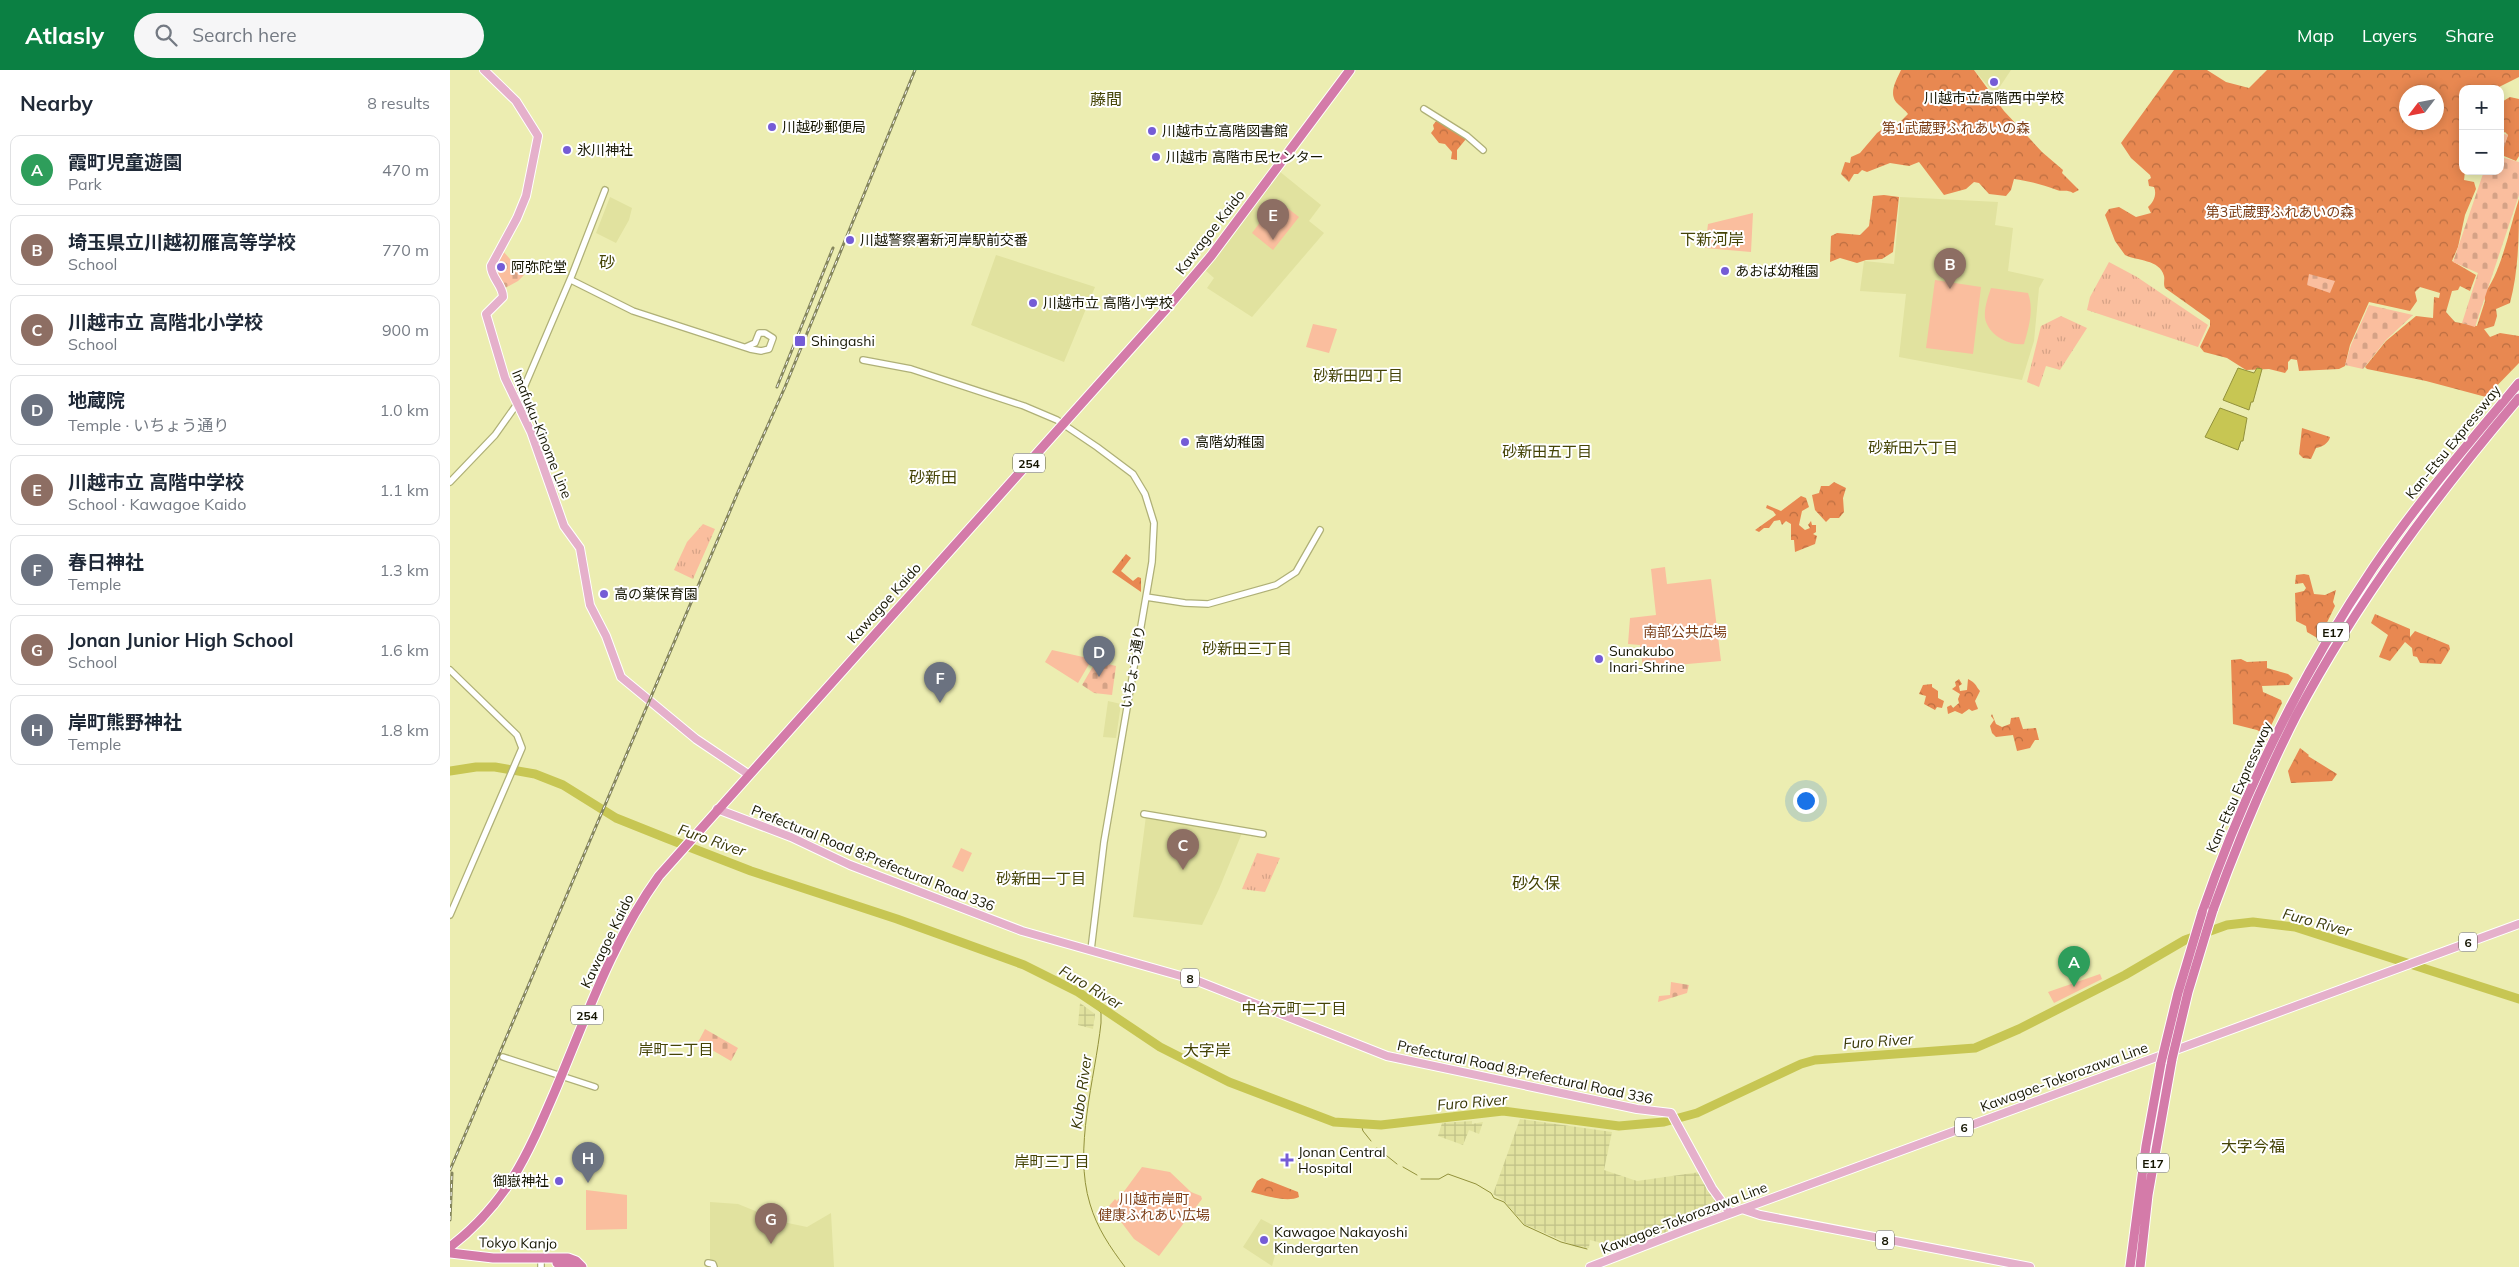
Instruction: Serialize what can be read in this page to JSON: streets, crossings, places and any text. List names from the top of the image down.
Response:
{
  "streets": {
    "highway": [
      "Kawagoe Kaido",
      "Kan-Etsu Expressway",
      "254",
      "E17",
      "Tokyo Kanjo"
    ],
    "main road": [
      "Imafuku-Kinome Line",
      "Prefectural Road 8;Prefectural Road 336",
      "6",
      "8",
      "Kawagoe-Tokorozawa Line"
    ],
    "street": ["いちょう通り"]
  },
  "crossings": [
    ["Kawagoe Kaido", "Imafuku-Kinome Line"],
    ["Kawagoe Kaido", "254"],
    ["Kawagoe Kaido", "いちょう通り"],
    ["Kawagoe Kaido", "Prefectural Road 8;Prefectural Road 336"],
    ["いちょう通り", "Prefectural Road 8;Prefectural Road 336"],
    ["Prefectural Road 8;Prefectural Road 336", "Kawagoe-Tokorozawa Line"],
    ["8", "Kawagoe-Tokorozawa Line"]
  ],
  "districts": [
    "藤間",
    "下新河岸",
    "砂",
    "砂新田四丁目",
    "砂新田六丁目",
    "砂新田五丁目",
    "砂新田",
    "砂新田三丁目",
    "砂新田一丁目",
    "砂久保",
    "中台元町二丁目",
    "岸町二丁目",
    "大字岸",
    "大字今福",
    "岸町三丁目"
  ],
  "water": ["Furo River", "Kubo River"],
  "parks": [
    "第1武蔵野ふれあいの森",
    "第3武蔵野ふれあいの森",
    "南部公共広場",
    "川越市岸町 健康ふれあい広場"
  ],
  "places": {
    "other": [
      "川越市立高階西中学校",
      "川越砂郵便局",
      "川越市立高階図書館",
      "氷川神社",
      "川越市 高階市民センター",
      "川越警察署新河岸駅前交番",
      "阿弥陀堂",
      "あおば幼稚園",
      "川越市立 高階小学校",
      "高階幼稚園",
      "高の葉保育園",
      "Sunakubo Inari-Shrine",
      "御嶽神社",
      "Kawagoe Nakayoshi Kindergarten"
    ],
    "transit": ["Shingashi"],
    "health": ["Jonan Central Hospital"]
  },
  "north": "bottom left",
  "page": {
    "header": "Atlasly",
    "search": "Search here",
    "nav": ["Map", "Layers", "Share"],
    "heading": ["Nearby", "8 results"],
    "map_buttons": ["+", "−"],
    "list": [
      {
        "mark": "A",
        "name": "霞町児童遊園",
        "note": "Park",
        "value": "470 m"
      },
      {
        "mark": "B",
        "name": "埼玉県立川越初雁高等学校",
        "note": "School",
        "value": "770 m"
      },
      {
        "mark": "C",
        "name": "川越市立 高階北小学校",
        "note": "School",
        "value": "900 m"
      },
      {
        "mark": "D",
        "name": "地蔵院",
        "note": "Temple · いちょう通り",
        "value": "1.0 km"
      },
      {
        "mark": "E",
        "name": "川越市立 高階中学校",
        "note": "School · Kawagoe Kaido",
        "value": "1.1 km"
      },
      {
        "mark": "F",
        "name": "春日神社",
        "note": "Temple",
        "value": "1.3 km"
      },
      {
        "mark": "G",
        "name": "Jonan Junior High School",
        "note": "School",
        "value": "1.6 km"
      },
      {
        "mark": "H",
        "name": "岸町熊野神社",
        "note": "Temple",
        "value": "1.8 km"
      }
    ],
    "pins": [
      "E",
      "B",
      "D",
      "F",
      "C",
      "A",
      "H",
      "G"
    ]
  }
}
